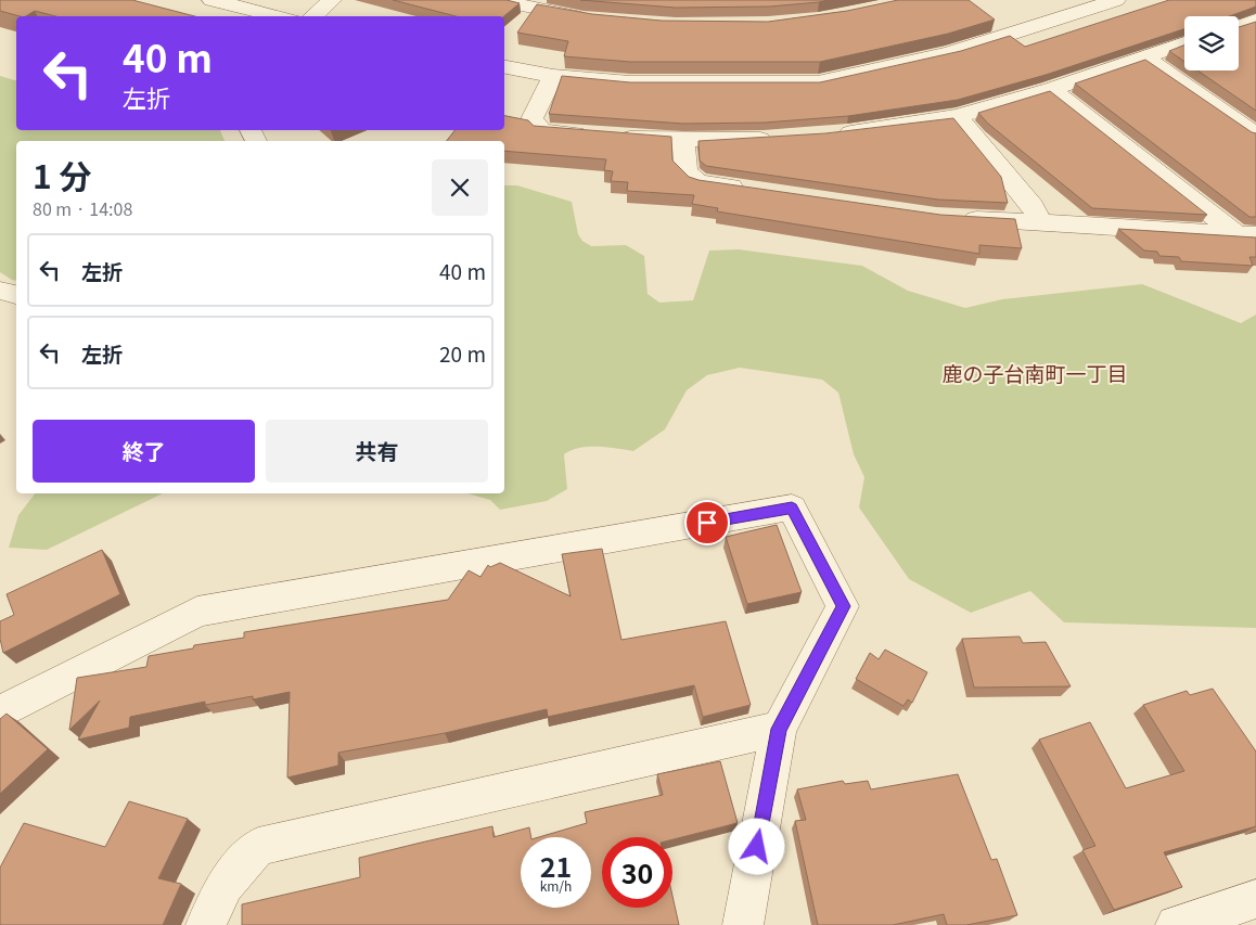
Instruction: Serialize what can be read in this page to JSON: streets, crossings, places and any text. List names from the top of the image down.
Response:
{
  "districts": ["鹿の子台南町一丁目"],
  "page": {
    "turn": ["40 m", "左折"],
    "heading": ["1 分", "80 m · 14:08"],
    "list": [
      {
        "name": "左折",
        "value": "40 m"
      },
      {
        "name": "左折",
        "value": "20 m"
      }
    ],
    "buttons": ["終了", "共有"],
    "speed": "21 km/h",
    "limit": "30"
  }
}
